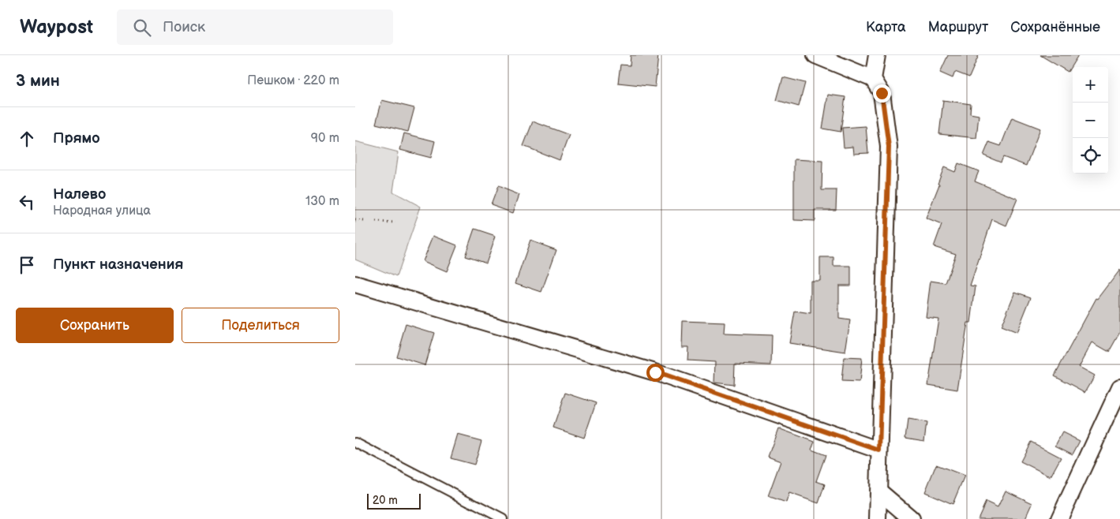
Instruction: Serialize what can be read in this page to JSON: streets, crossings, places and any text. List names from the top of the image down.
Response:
{
  "scale_bar": "20 m",
  "page": {
    "header": "Waypost",
    "search": "Поиск",
    "nav": ["Карта", "Маршрут", "Сохранённые"],
    "heading": ["3 мин", "Пешком · 220 m"],
    "map_buttons": ["+", "−"],
    "list": [
      ["Прямо", "90 m"],
      ["Налево", "Народная улица", "130 m"],
      "Пункт назначения"
    ],
    "buttons": ["Сохранить", "Поделиться"],
    "scale": "20 m"
  }
}
